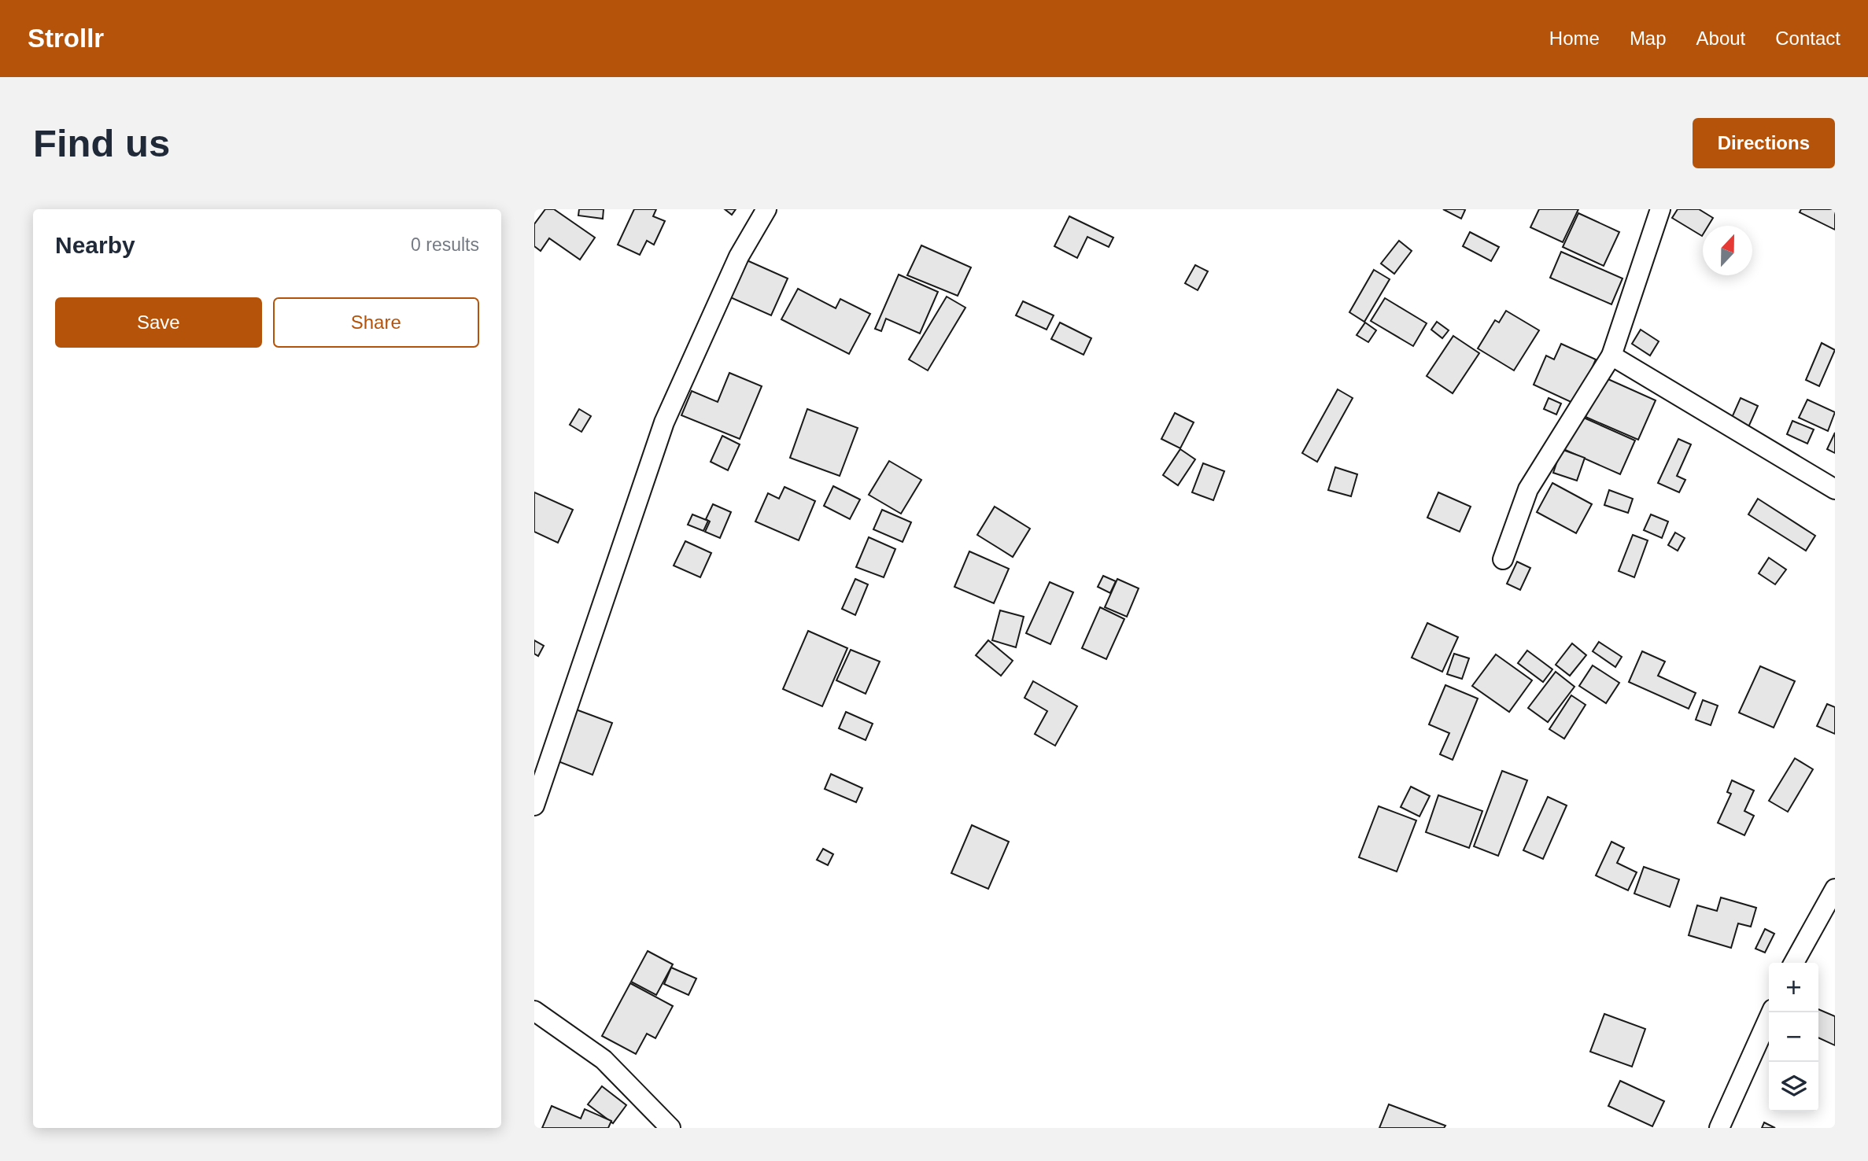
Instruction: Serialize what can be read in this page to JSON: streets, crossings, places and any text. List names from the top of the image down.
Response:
{
  "north": "top",
  "page": {
    "header": "Strollr",
    "nav": [
      "Home",
      "Map",
      "About",
      "Contact"
    ],
    "buttons": [
      "Directions",
      ["Save", "Share"]
    ],
    "title": "Find us",
    "heading": ["Nearby", "0 results"],
    "map_buttons": ["+", "−"]
  }
}
